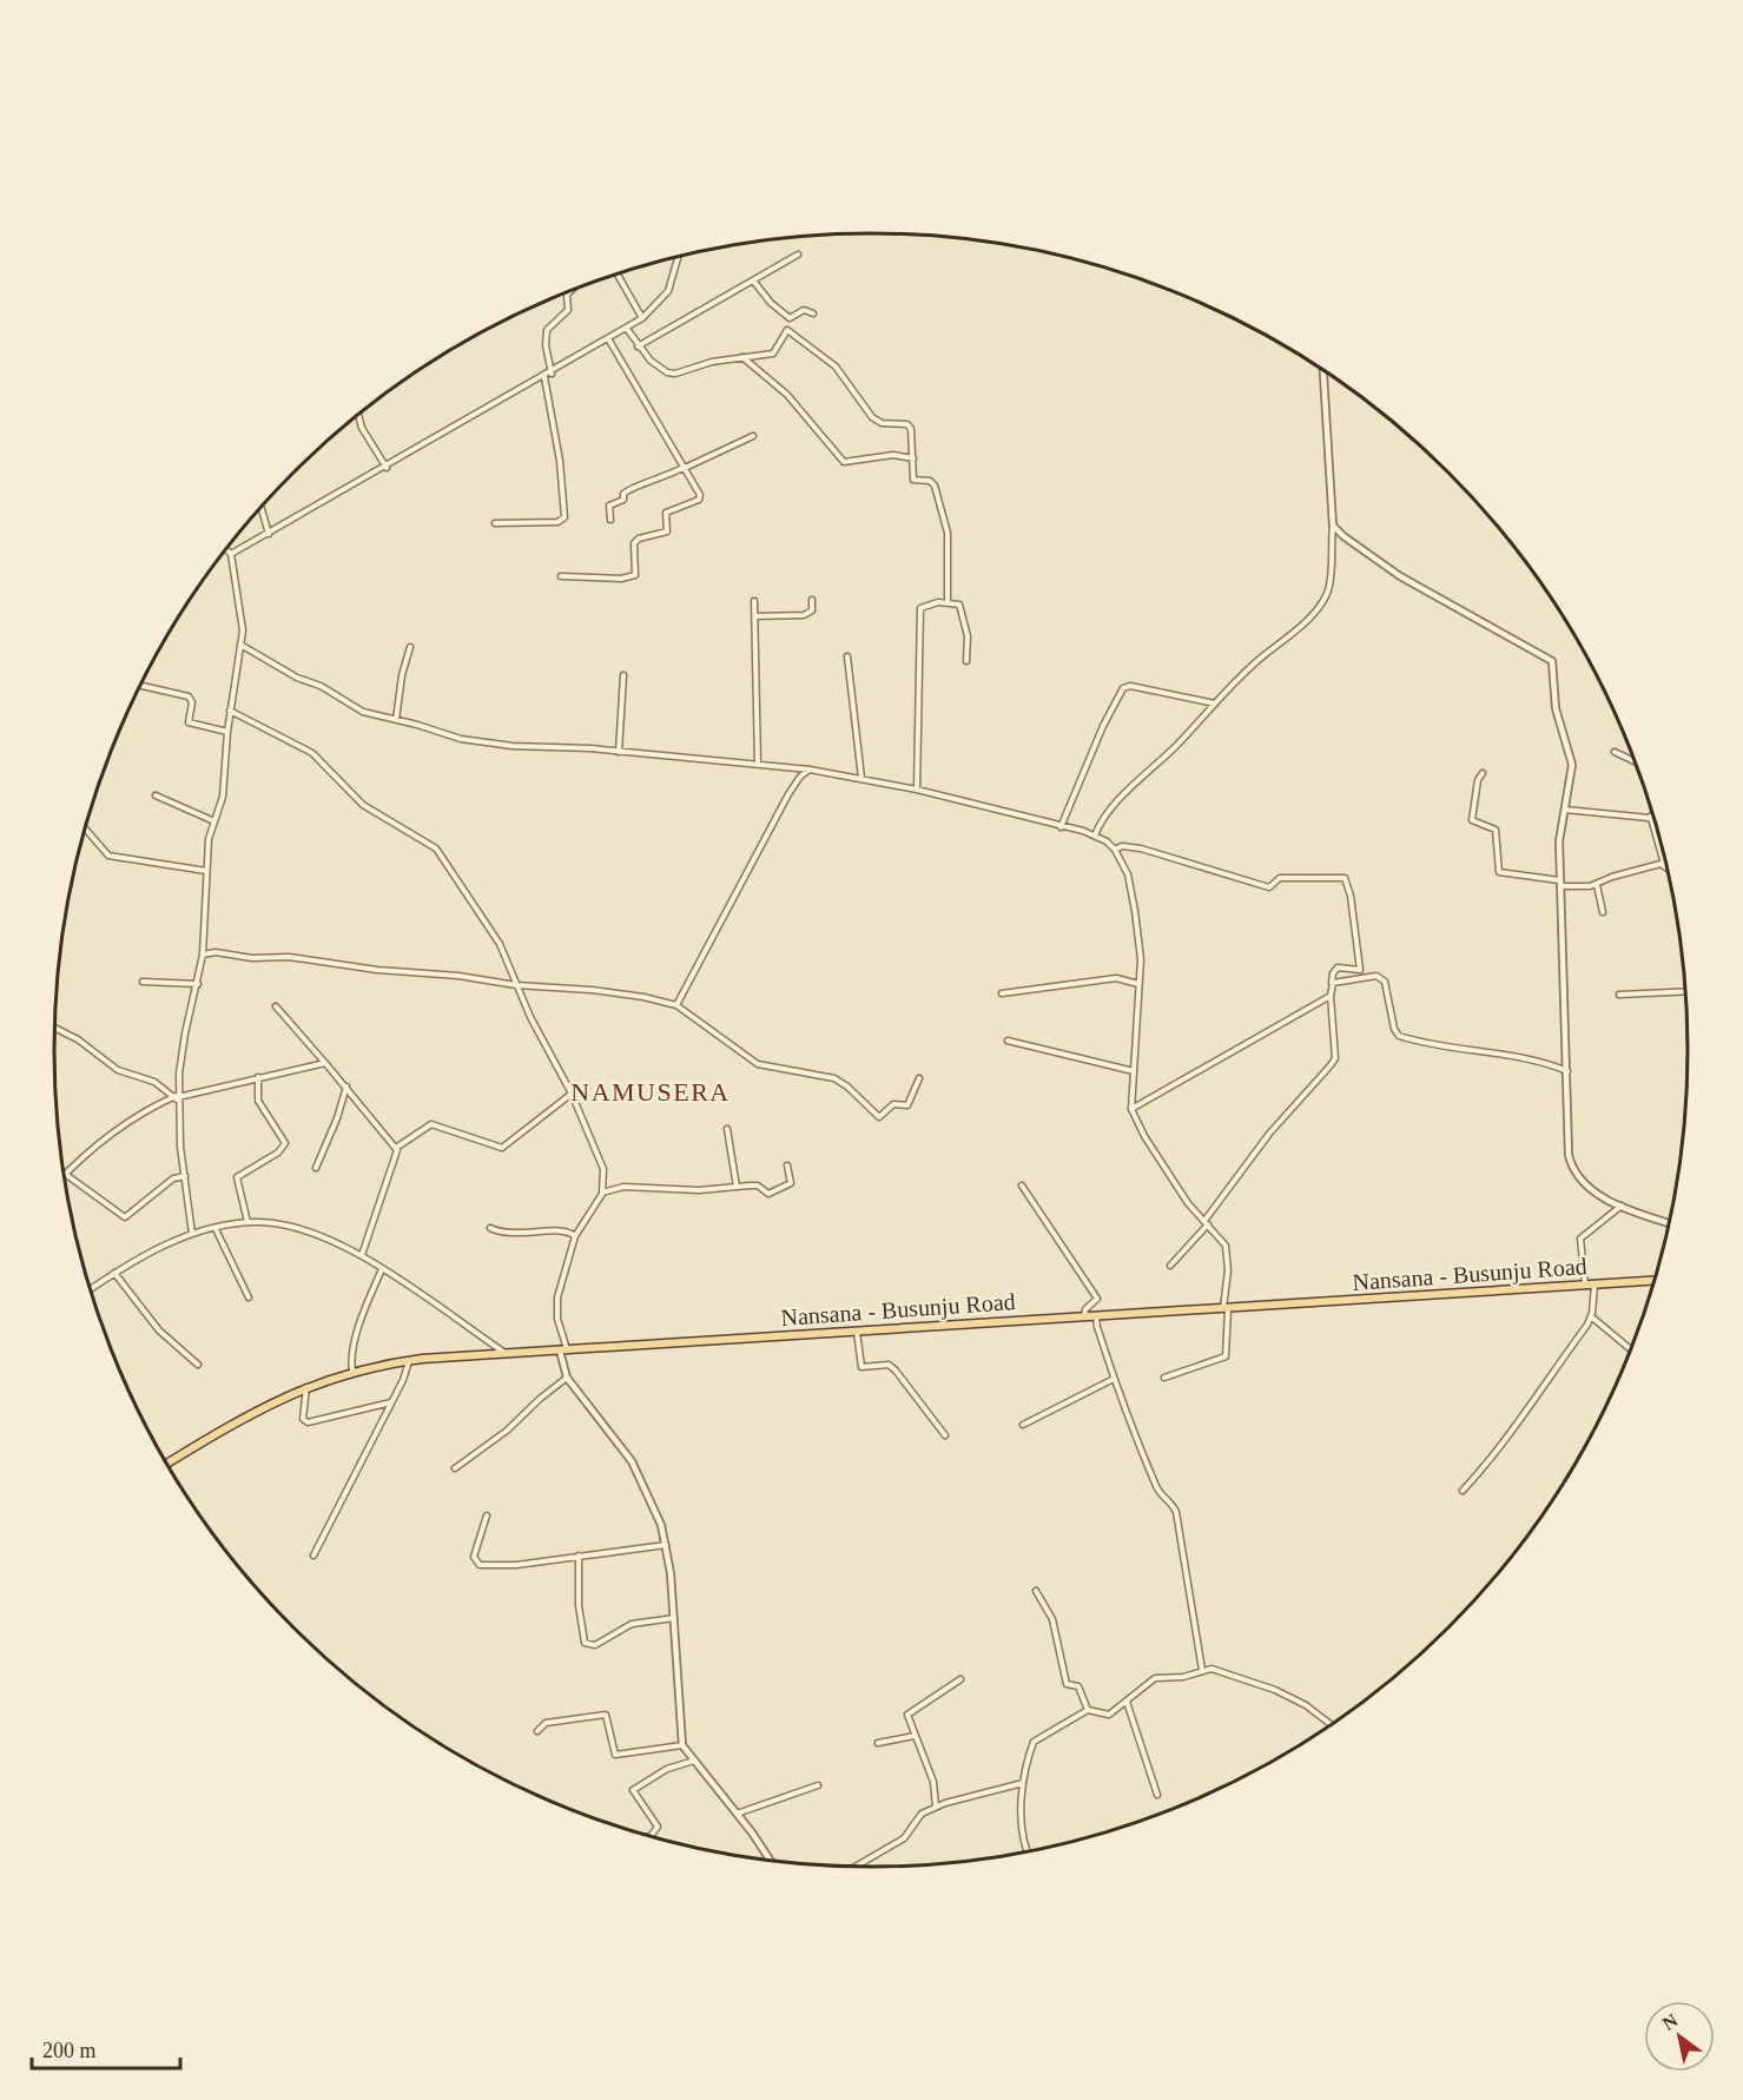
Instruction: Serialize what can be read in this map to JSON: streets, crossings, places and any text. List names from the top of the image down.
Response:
{
  "streets": {
    "main road": ["Nansana - Busunju Road"]
  },
  "districts": ["NAMUSERA"],
  "scale_bar": "200 m",
  "north": "top left"
}
